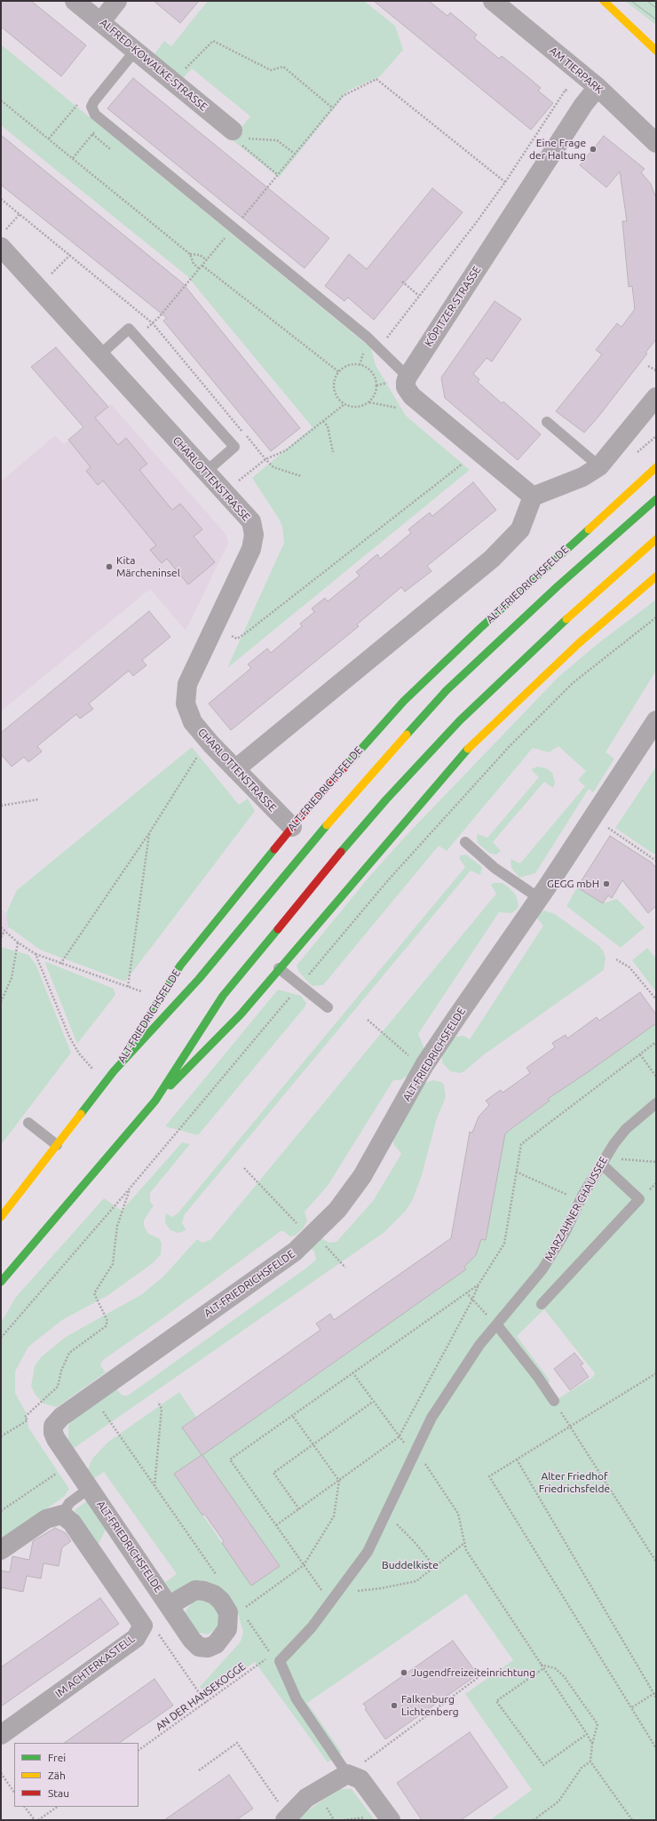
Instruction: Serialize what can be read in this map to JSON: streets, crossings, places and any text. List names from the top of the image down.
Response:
{
  "streets": {
    "main road": ["ALT-FRIEDRICHSFELDE"],
    "street": [
      "ALFRED-KOWALKE-STRASSE",
      "AM TIERPARK",
      "KÖPITZER STRASSE",
      "CHARLOTTENSTRASSE",
      "IM ACHTERKASTELL"
    ],
    "lane": ["MARZAHNER CHAUSSEE"],
    "path": ["AN DER HANSEKOGGE"]
  },
  "crossings": [
    ["AM TIERPARK", "KÖPITZER STRASSE"],
    ["CHARLOTTENSTRASSE", "ALT-FRIEDRICHSFELDE"],
    ["MARZAHNER CHAUSSEE", "AN DER HANSEKOGGE"]
  ],
  "parks": ["Alter Friedhof Friedrichsfelde", "Buddelkiste"],
  "places": [
    "Eine Frage der Haltung",
    "Kita Märcheninsel",
    "GEGG mbH",
    "Jugendfreizeiteinrichtung",
    "Falkenburg Lichtenberg"
  ],
  "legend": ["Frei", "Zäh", "Stau"]
}
